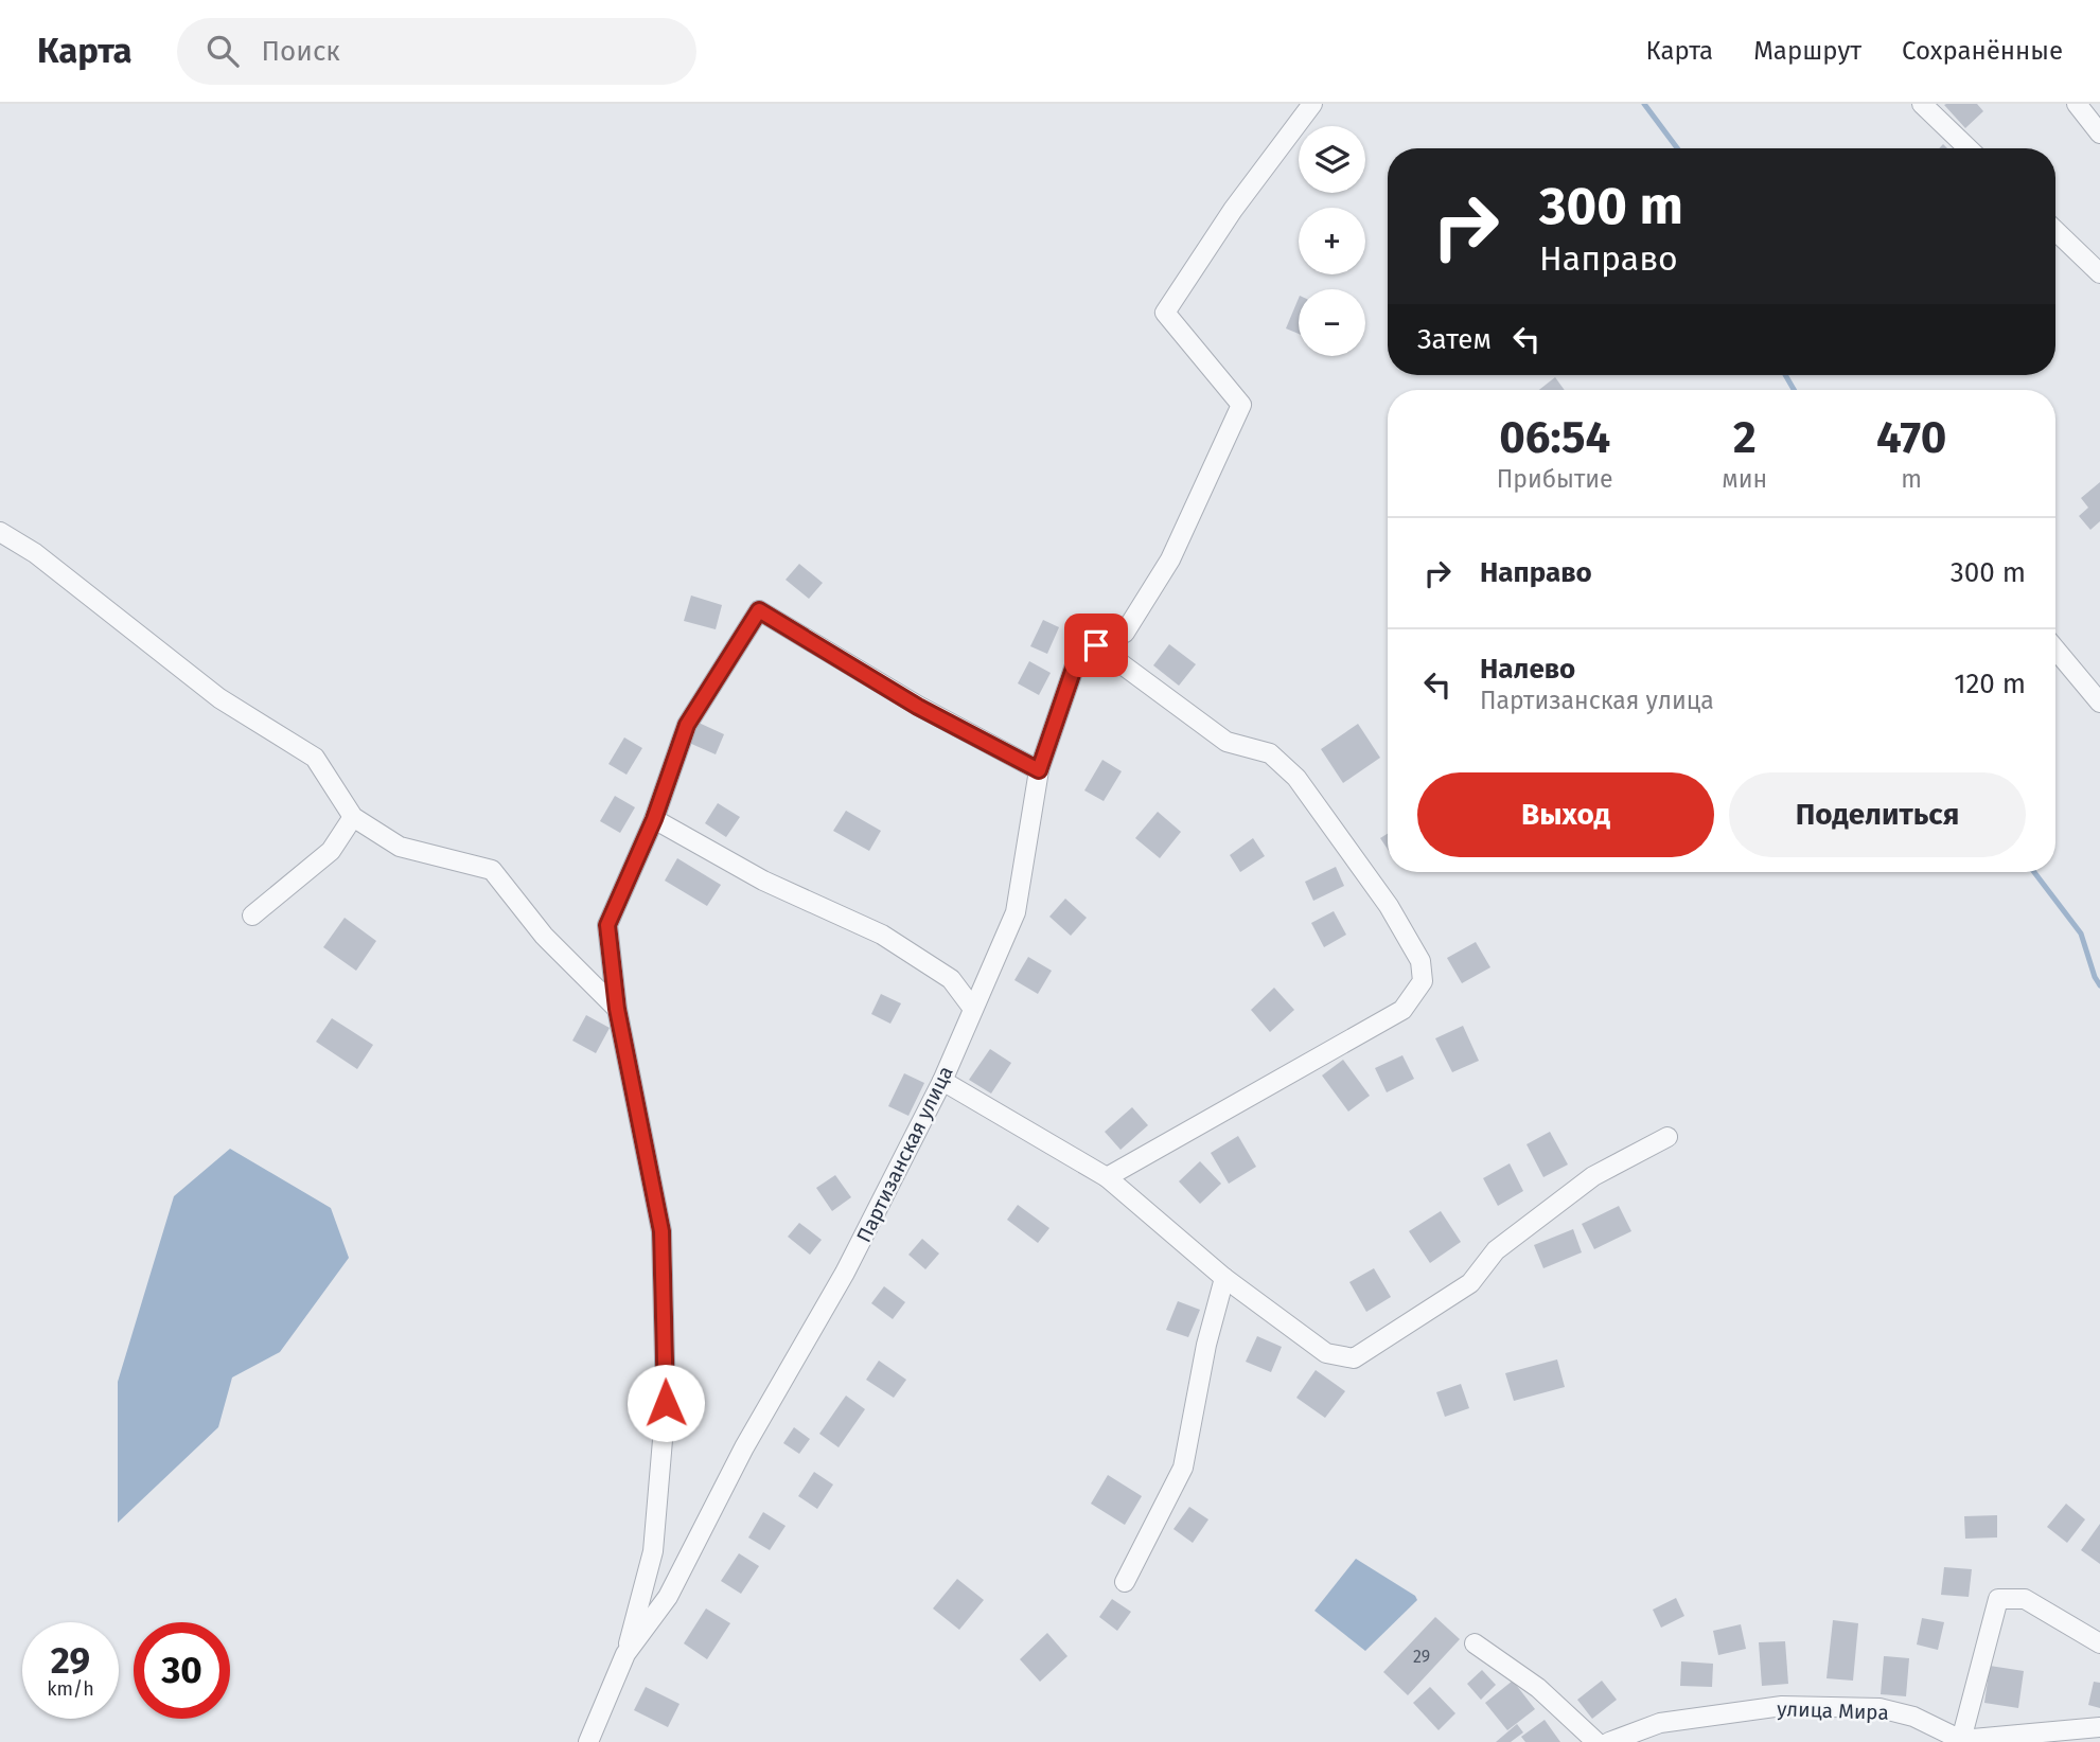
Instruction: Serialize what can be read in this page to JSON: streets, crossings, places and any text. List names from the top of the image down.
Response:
{
  "streets": {
    "street": ["Партизанская улица", "улица Мира"]
  },
  "house_numbers": ["29"],
  "page": {
    "header": "Карта",
    "search": "Поиск",
    "nav": ["Карта", "Маршрут", "Сохранённые"],
    "map_buttons": ["+", "−"],
    "turn": ["300 m", "Направо"],
    "then": "Затем",
    "eta": [
      "06:54",
      "Прибытие",
      "2",
      "мин",
      "470",
      "m"
    ],
    "list": [
      {
        "name": "Направо",
        "value": "300 m"
      },
      {
        "name": "Налево",
        "note": "Партизанская улица",
        "value": "120 m"
      }
    ],
    "buttons": ["Выход", "Поделиться"],
    "speed": "29 km/h",
    "limit": "30"
  }
}
